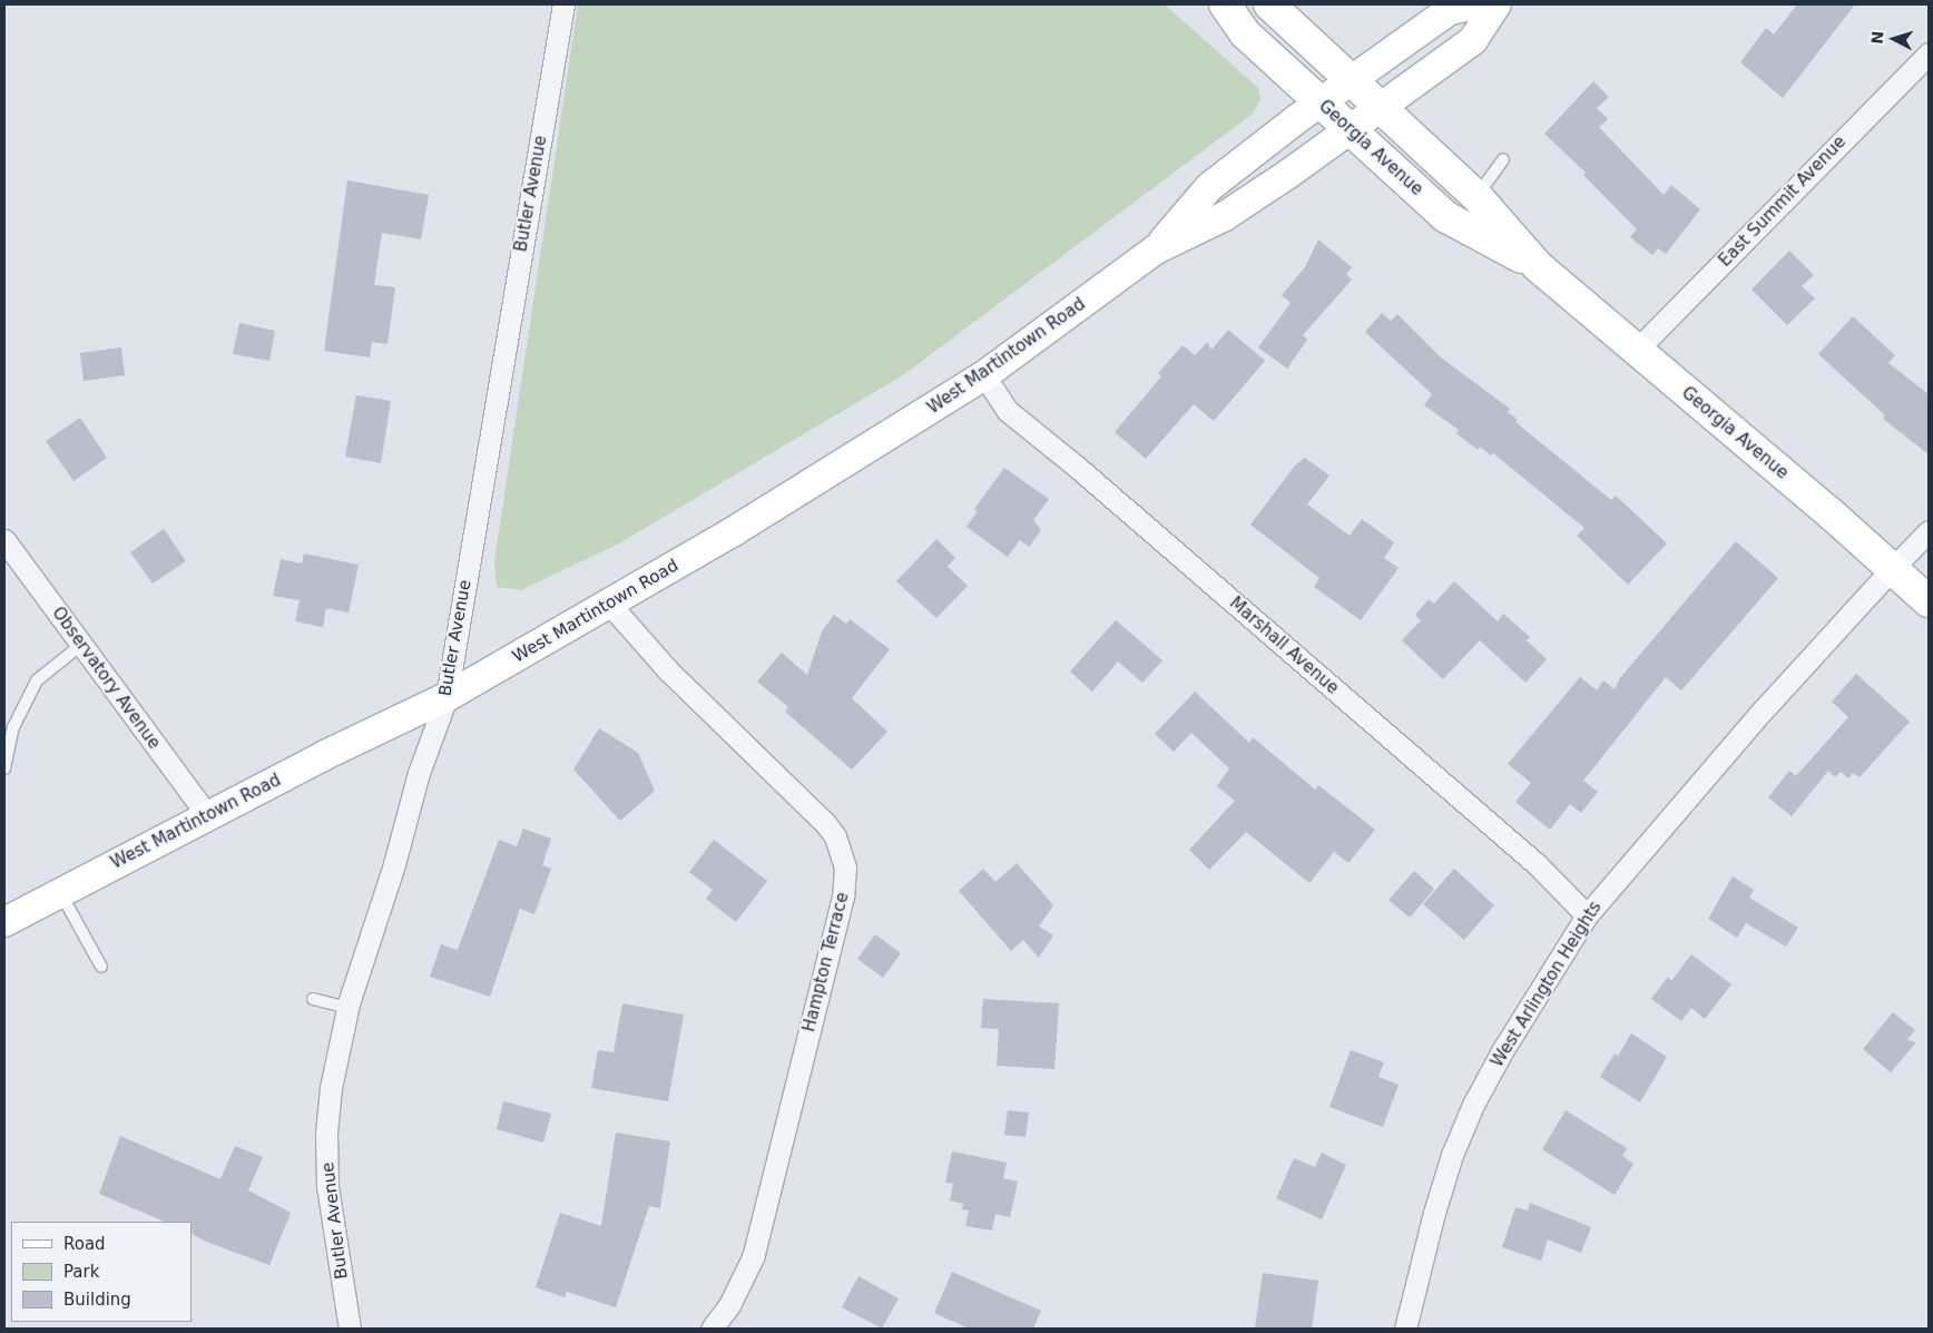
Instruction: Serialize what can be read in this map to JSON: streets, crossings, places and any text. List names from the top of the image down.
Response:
{
  "streets": {
    "main road": ["Georgia Avenue", "West Martintown Road"],
    "street": [
      "Butler Avenue",
      "East Summit Avenue",
      "Marshall Avenue",
      "Observatory Avenue",
      "Hampton Terrace",
      "West Arlington Heights"
    ]
  },
  "crossings": [
    ["Georgia Avenue", "East Summit Avenue"],
    ["Georgia Avenue", "West Martintown Road"],
    ["Georgia Avenue", "West Arlington Heights"],
    ["Butler Avenue", "West Martintown Road"],
    ["West Martintown Road", "Marshall Avenue"],
    ["West Martintown Road", "Observatory Avenue"],
    ["West Martintown Road", "Hampton Terrace"],
    ["Marshall Avenue", "West Arlington Heights"]
  ],
  "legend": ["Road", "Park", "Building"],
  "north": "left"
}
